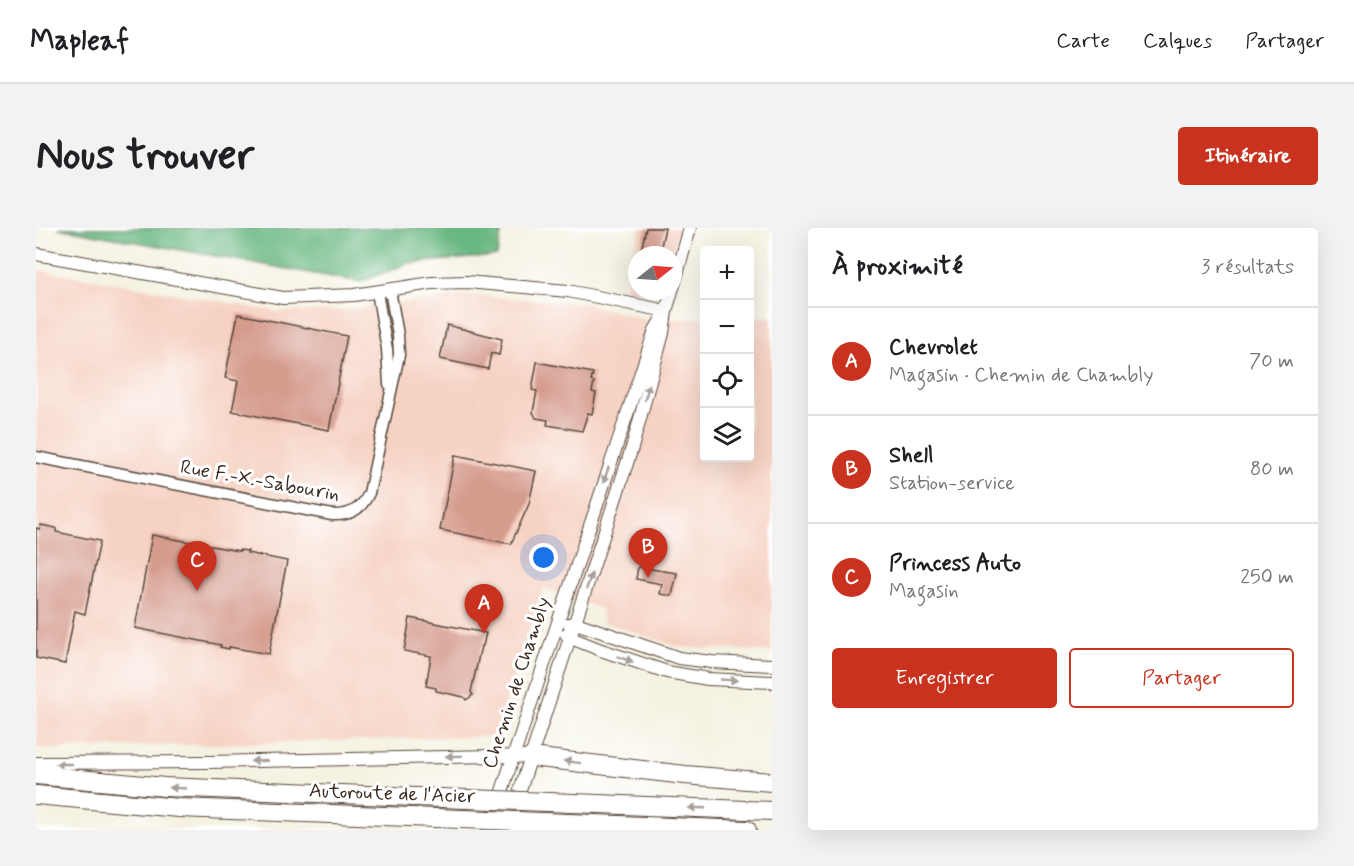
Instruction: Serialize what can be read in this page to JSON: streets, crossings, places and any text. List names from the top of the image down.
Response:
{
  "streets": {
    "highway": ["Autoroute de l'Acier"],
    "street": ["Rue F.-X.-Sabourin", "Chemin de Chambly"]
  },
  "north": "right",
  "page": {
    "header": "Mapleaf",
    "nav": ["Carte", "Calques", "Partager"],
    "buttons": [
      "Itinéraire",
      ["Enregistrer", "Partager"]
    ],
    "title": "Nous trouver",
    "heading": ["À proximité", "3 résultats"],
    "map_buttons": ["+", "−"],
    "list": [
      {
        "mark": "A",
        "name": "Chevrolet",
        "note": "Magasin · Chemin de Chambly",
        "value": "70 m"
      },
      {
        "mark": "B",
        "name": "Shell",
        "note": "Station-service",
        "value": "80 m"
      },
      {
        "mark": "C",
        "name": "Princess Auto",
        "note": "Magasin",
        "value": "250 m"
      }
    ],
    "pins": ["B", "C", "A"]
  }
}
